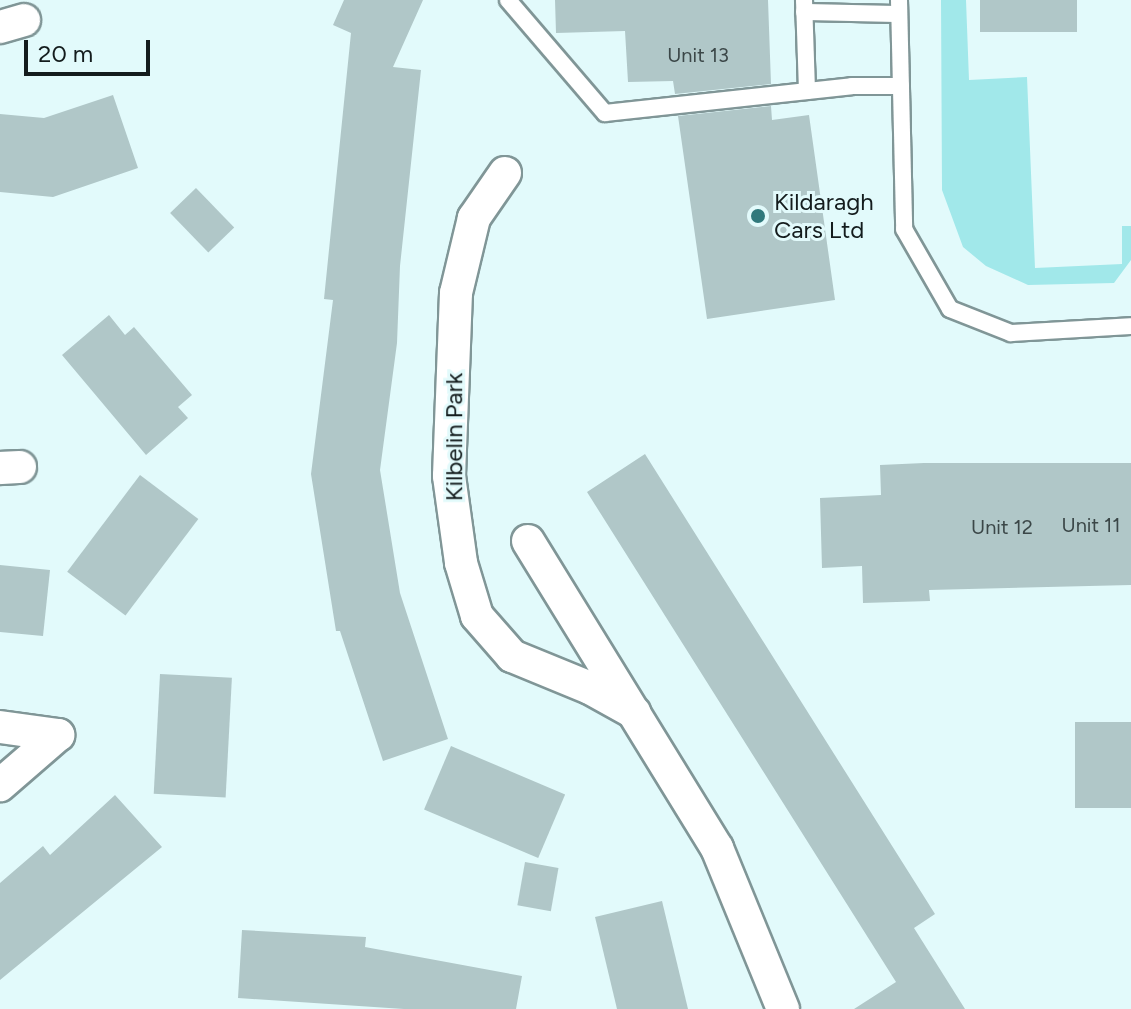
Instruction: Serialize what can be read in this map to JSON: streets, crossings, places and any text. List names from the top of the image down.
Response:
{
  "streets": {
    "street": ["Kilbelin Park"]
  },
  "places": ["Kildaragh Cars Ltd"],
  "house_numbers": ["Unit 13", "Unit 11", "Unit 12"],
  "scale_bar": "20 m"
}
